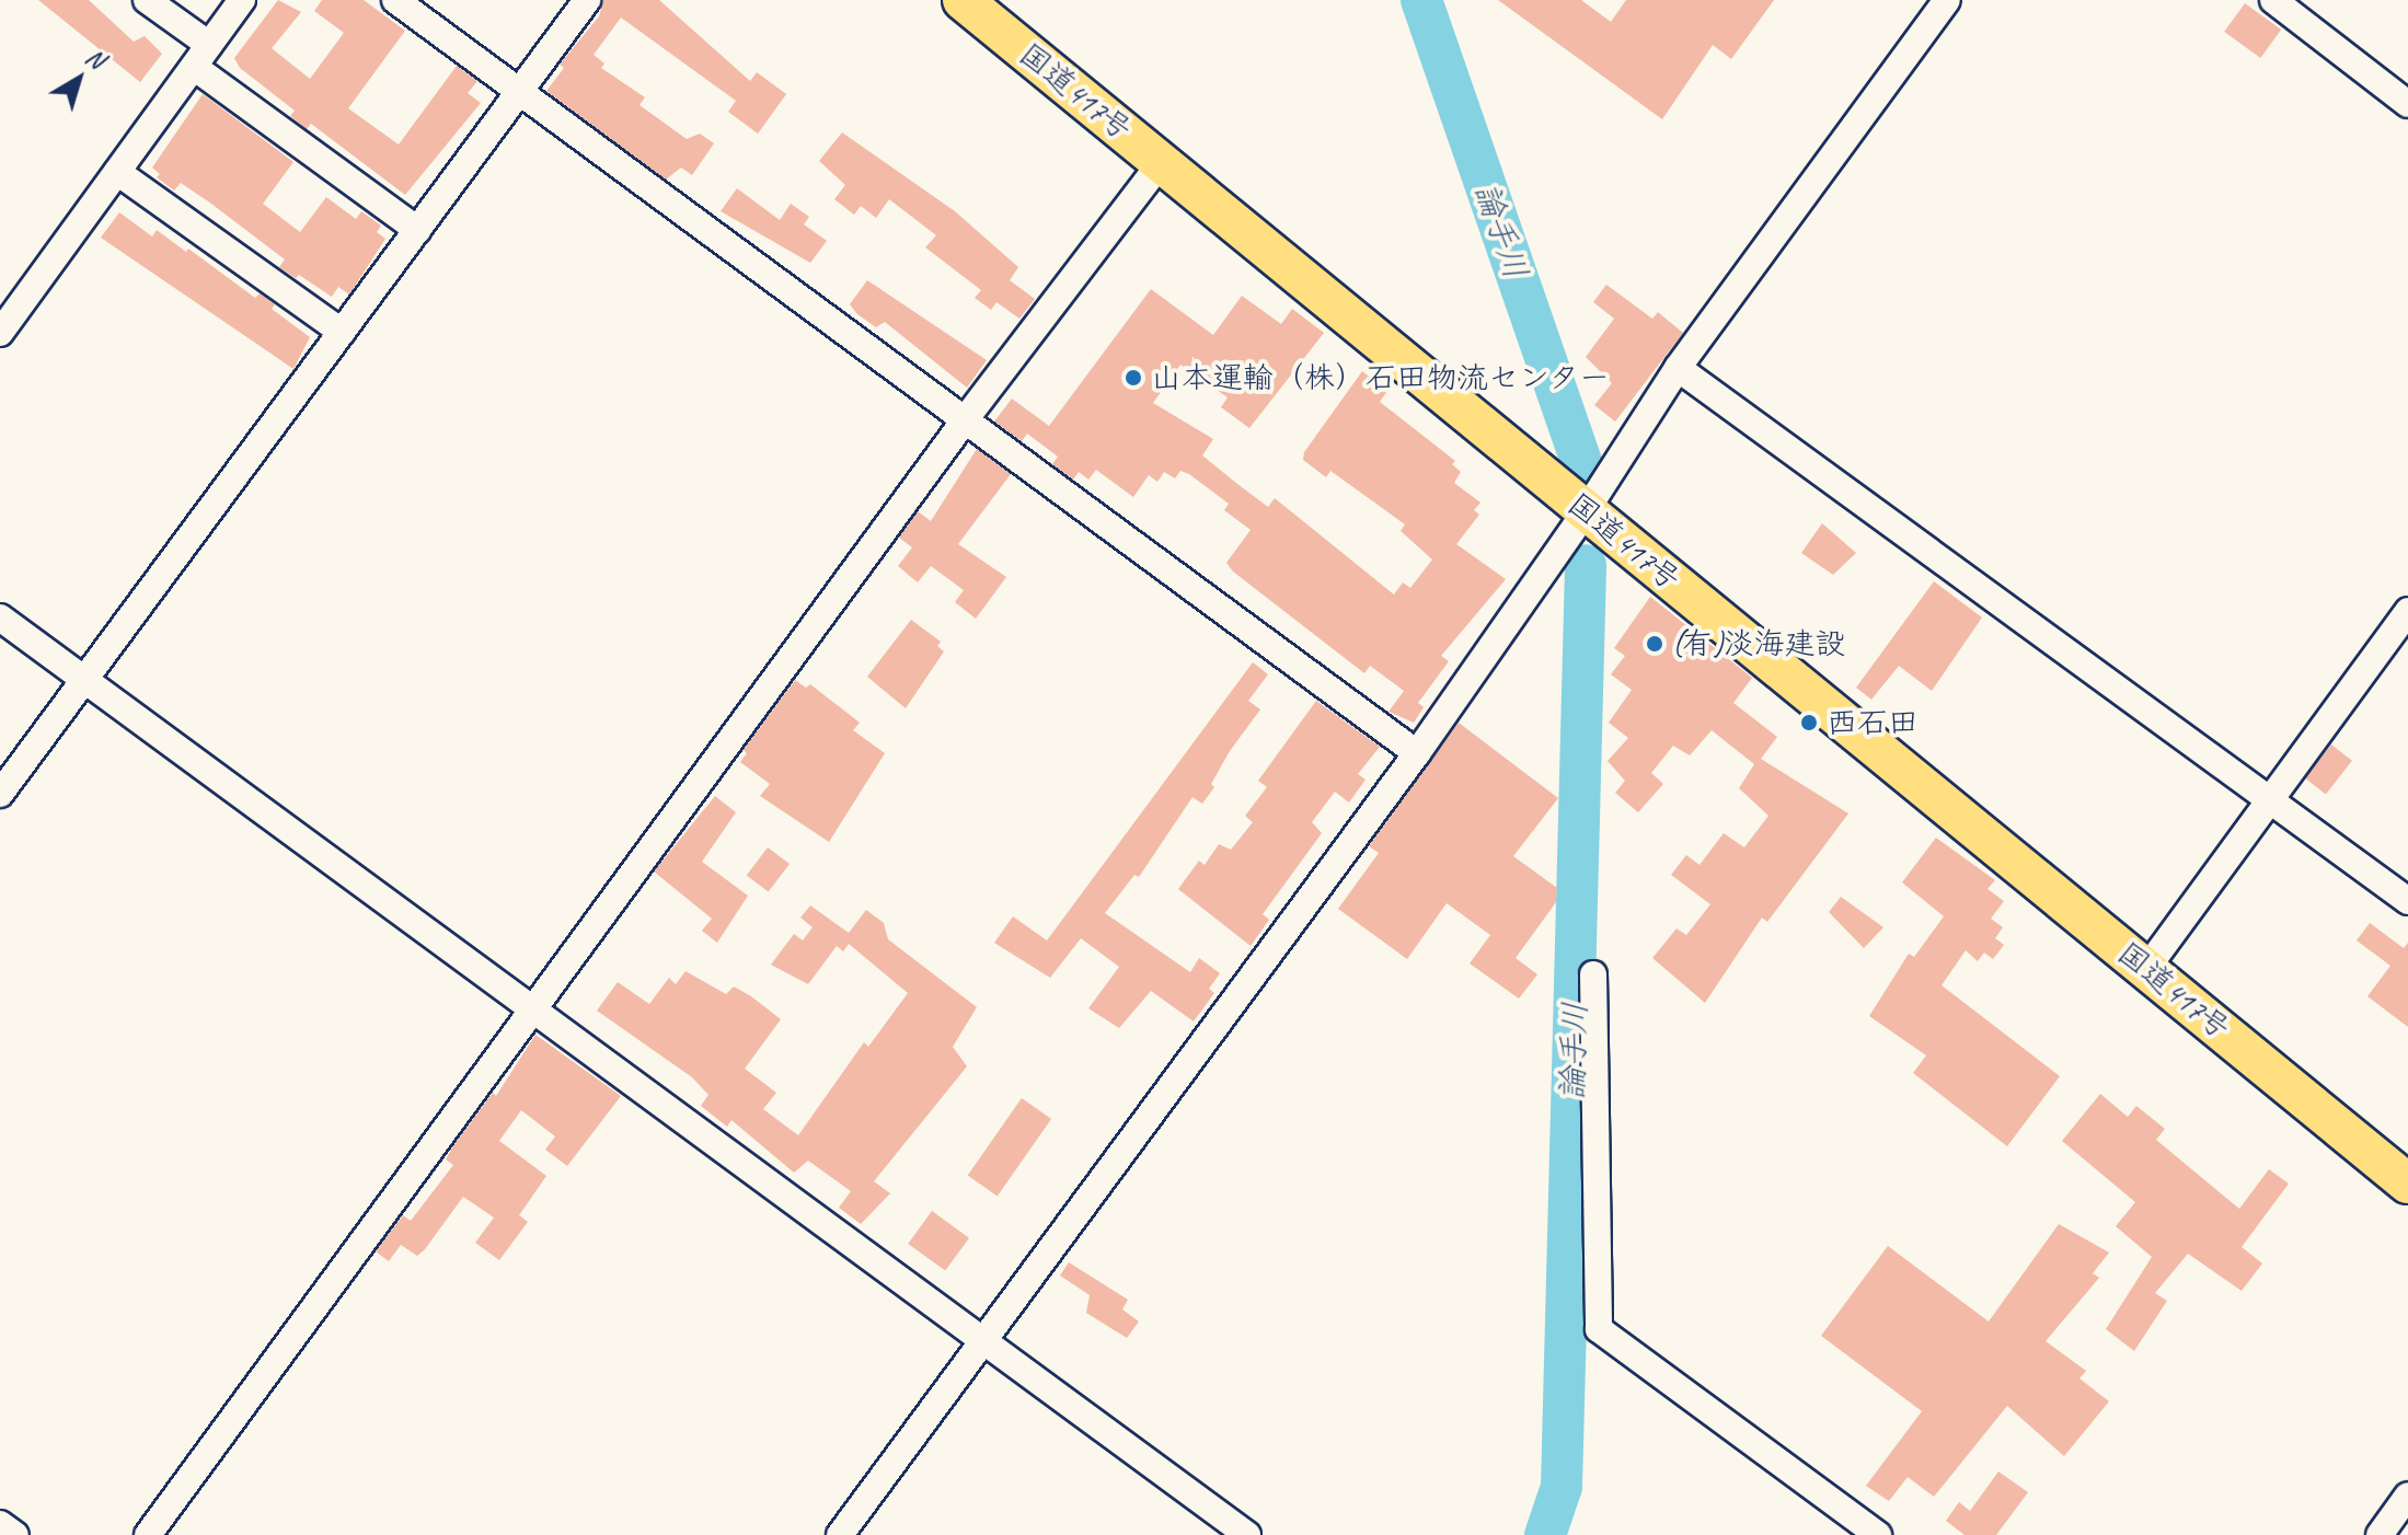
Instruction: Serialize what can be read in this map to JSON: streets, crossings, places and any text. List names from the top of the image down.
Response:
{
  "streets": {
    "highway": ["国道417号"]
  },
  "water": ["論手川"],
  "places": ["山本運輸（株）石田物流センター", "(有)淡海建設", "西石田"],
  "north": "top right"
}
